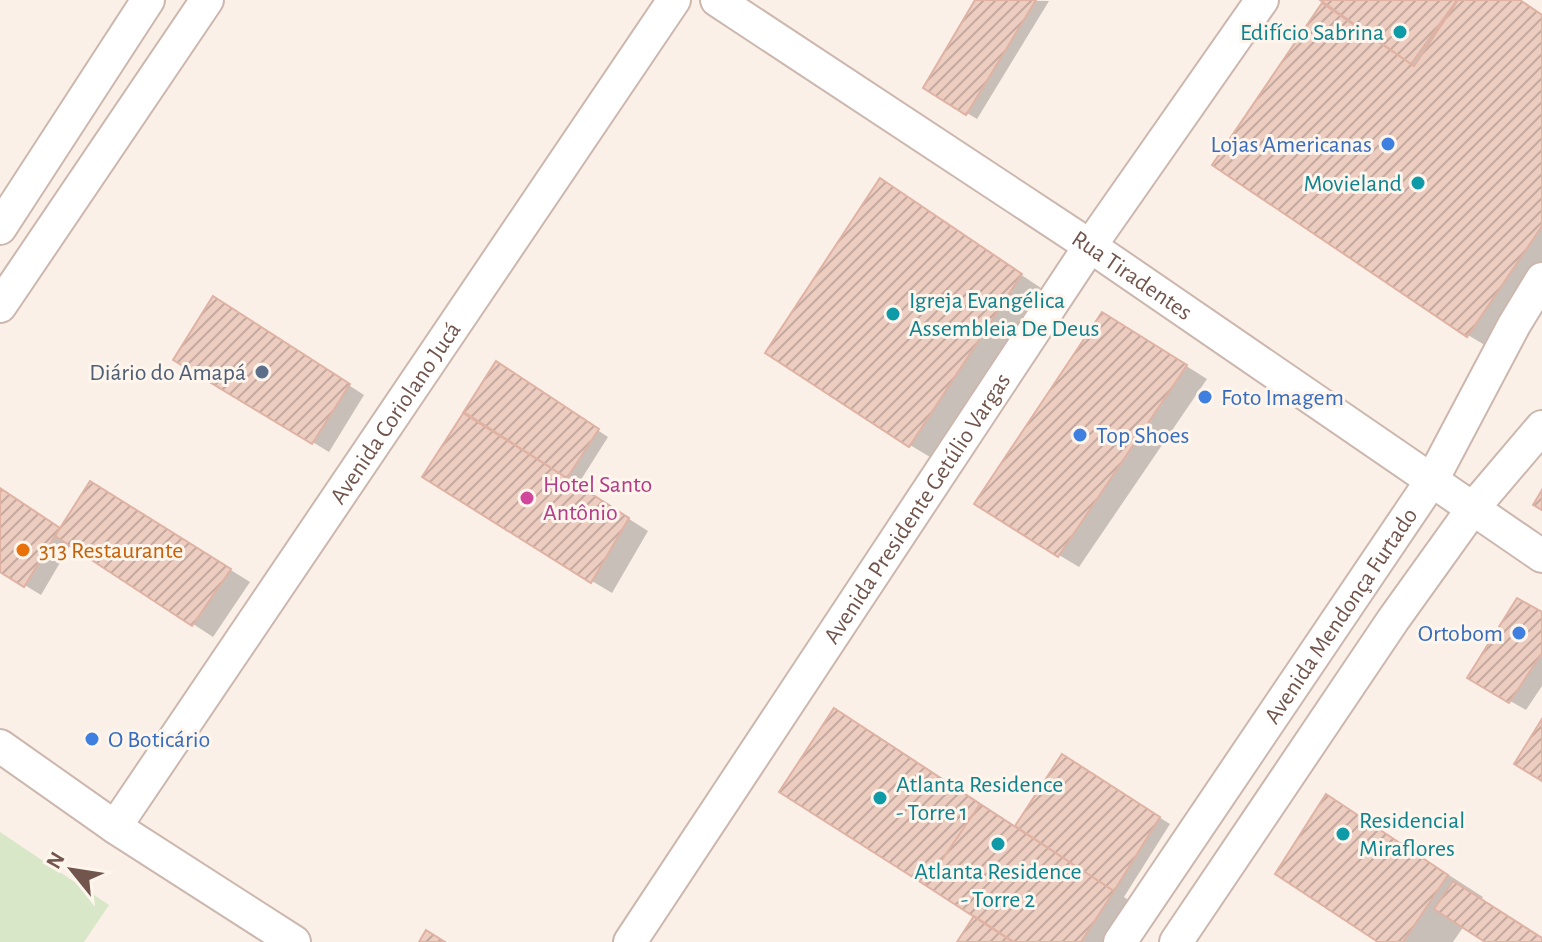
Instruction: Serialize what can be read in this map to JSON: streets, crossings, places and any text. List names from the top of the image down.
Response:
{
  "streets": {
    "street": [
      "Rua Tiradentes",
      "Avenida Coriolano Jucá",
      "Avenida Presidente Getúlio Vargas",
      "Avenida Mendonça Furtado"
    ]
  },
  "crossings": [
    ["Rua Tiradentes", "Avenida Presidente Getúlio Vargas"],
    ["Rua Tiradentes", "Avenida Mendonça Furtado"]
  ],
  "places": [
    "Edifício Sabrina",
    "Lojas Americanas",
    "Movieland",
    "Igreja Evangélica Assembleia De Deus",
    "Diário do Amapá",
    "Foto Imagem",
    "Top Shoes",
    "Hotel Santo Antônio",
    "313 Restaurante",
    "Ortobom",
    "O Boticário",
    "Atlanta Residence - Torre 1",
    "Residencial Miraflores",
    "Atlanta Residence - Torre 2"
  ],
  "north": "top left"
}
